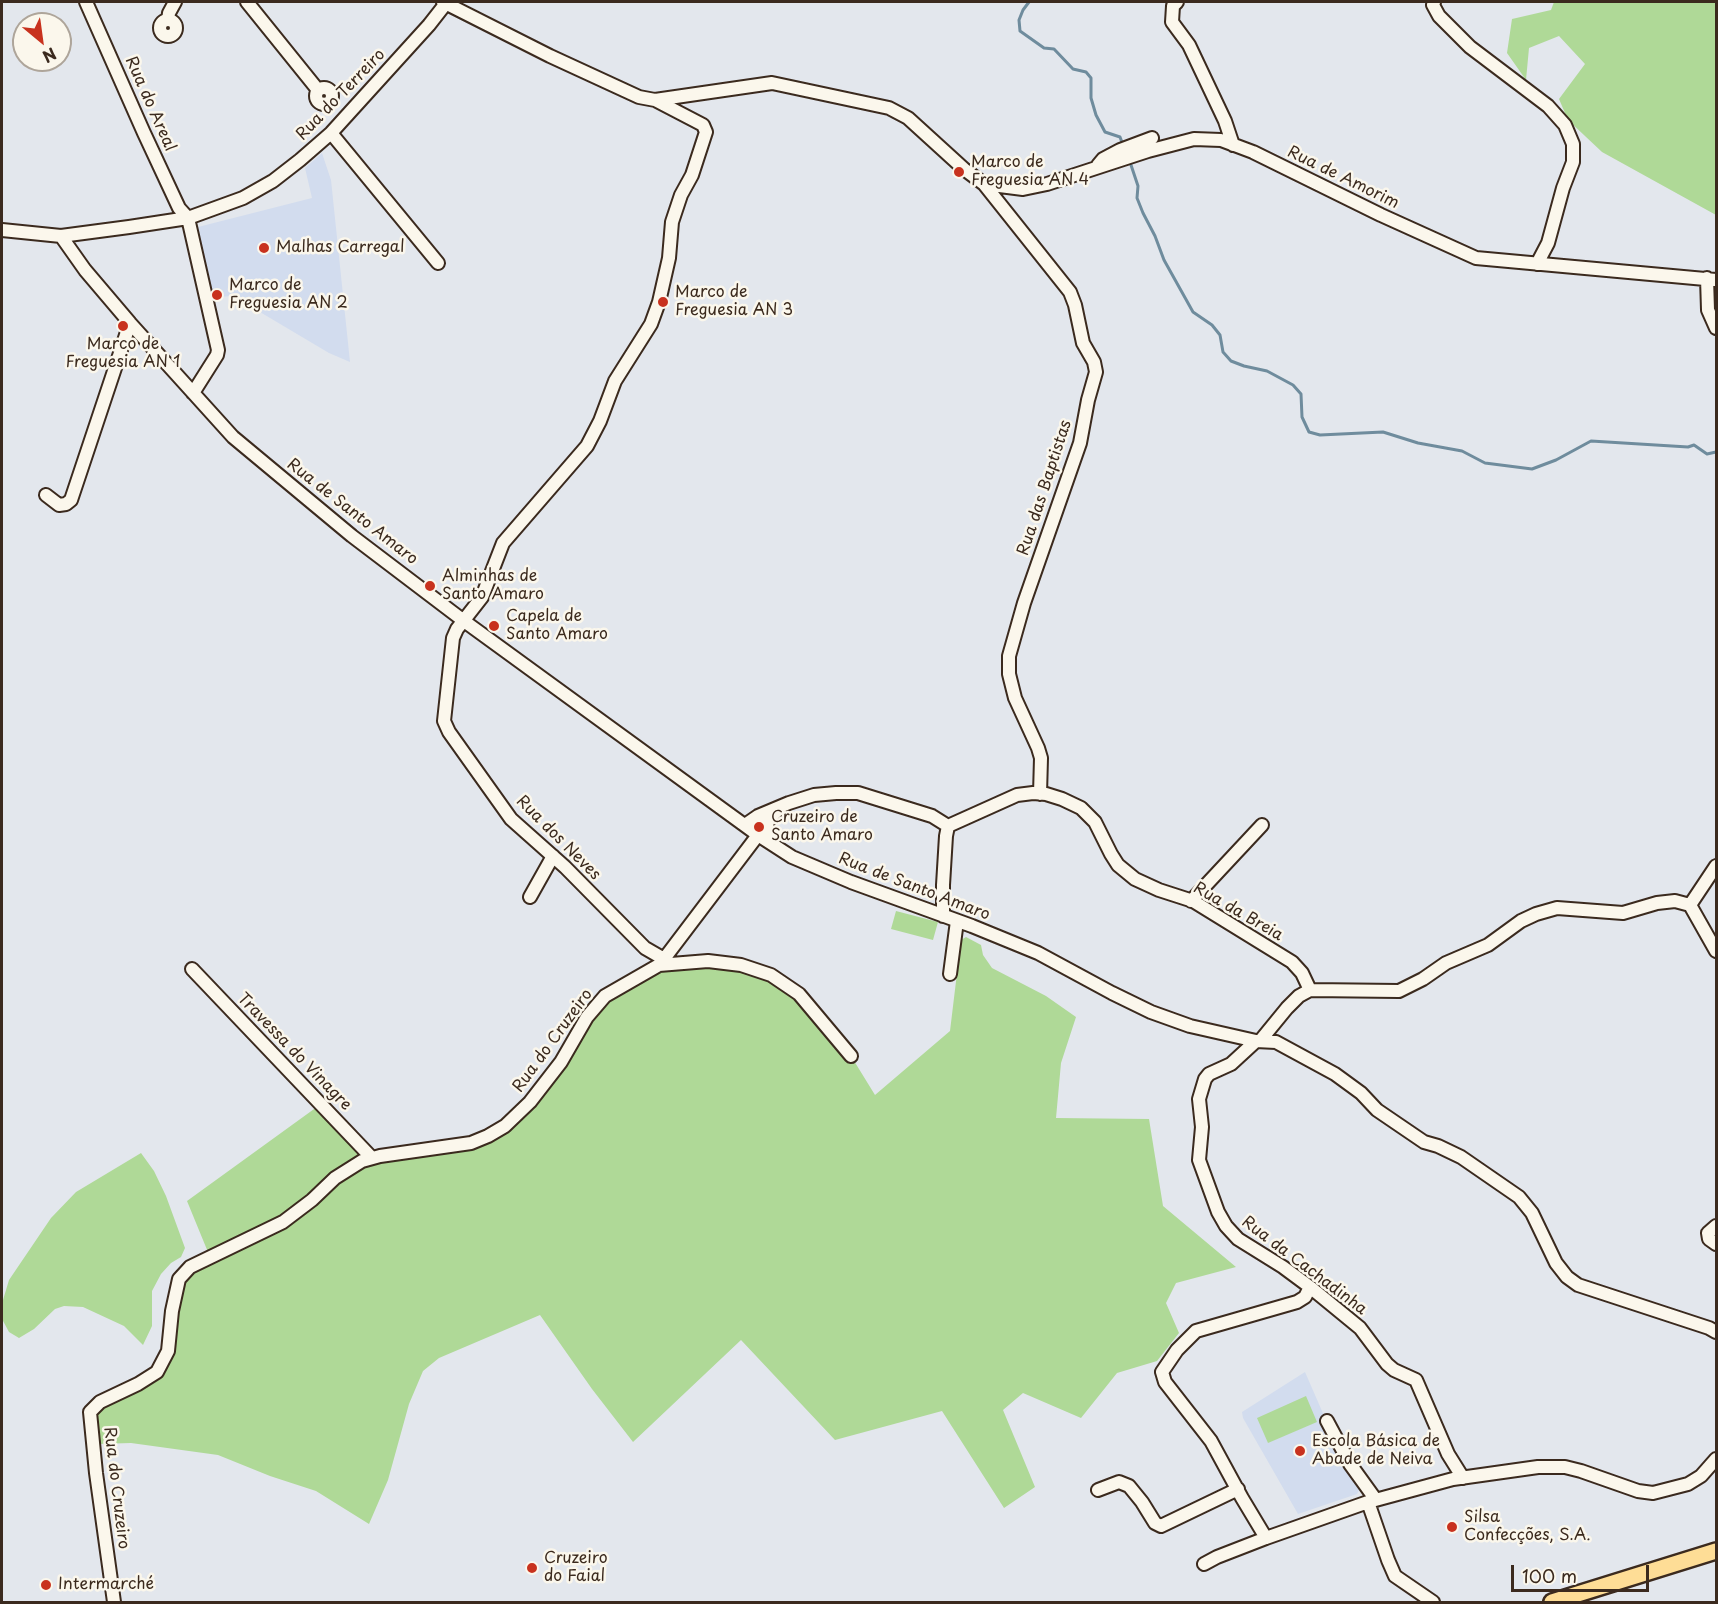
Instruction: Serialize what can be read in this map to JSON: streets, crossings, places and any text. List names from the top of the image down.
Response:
{
  "streets": {
    "street": [
      "Rua do Terreiro",
      "Rua do Areal",
      "Rua de Amorim",
      "Rua das Baptistas",
      "Rua de Santo Amaro",
      "Rua dos Neves",
      "Rua da Breia",
      "Rua do Cruzeiro",
      "Travessa do Vinagre",
      "Rua da Cachadinha"
    ]
  },
  "crossings": [
    ["Rua do Terreiro", "Rua do Areal"],
    ["Rua do Terreiro", "Rua de Santo Amaro"],
    ["Rua de Amorim", "Rua das Baptistas"],
    ["Rua de Amorim", "Rua dos Neves"],
    ["Rua das Baptistas", "Rua da Breia"],
    ["Rua de Santo Amaro", "Rua dos Neves"],
    ["Rua de Santo Amaro", "Rua do Cruzeiro"],
    ["Rua de Santo Amaro", "Rua da Cachadinha"],
    ["Rua dos Neves", "Rua do Cruzeiro"],
    ["Rua da Breia", "Rua da Cachadinha"],
    ["Rua do Cruzeiro", "Travessa do Vinagre"]
  ],
  "places": [
    "Marco de Freguesia AN 4",
    "Malhas Carregal",
    "Marco de Freguesia AN 2",
    "Marco de Freguesia AN 3",
    "Marco de Freguesia AN 1",
    "Alminhas de Santo Amaro",
    "Capela de Santo Amaro",
    "Cruzeiro de Santo Amaro",
    "Escola Básica de Abade de Neiva",
    "Silsa Confecções, S.A.",
    "Cruzeiro do Faial",
    "Intermarché"
  ],
  "scale_bar": "100 m",
  "north": "bottom right"
}
